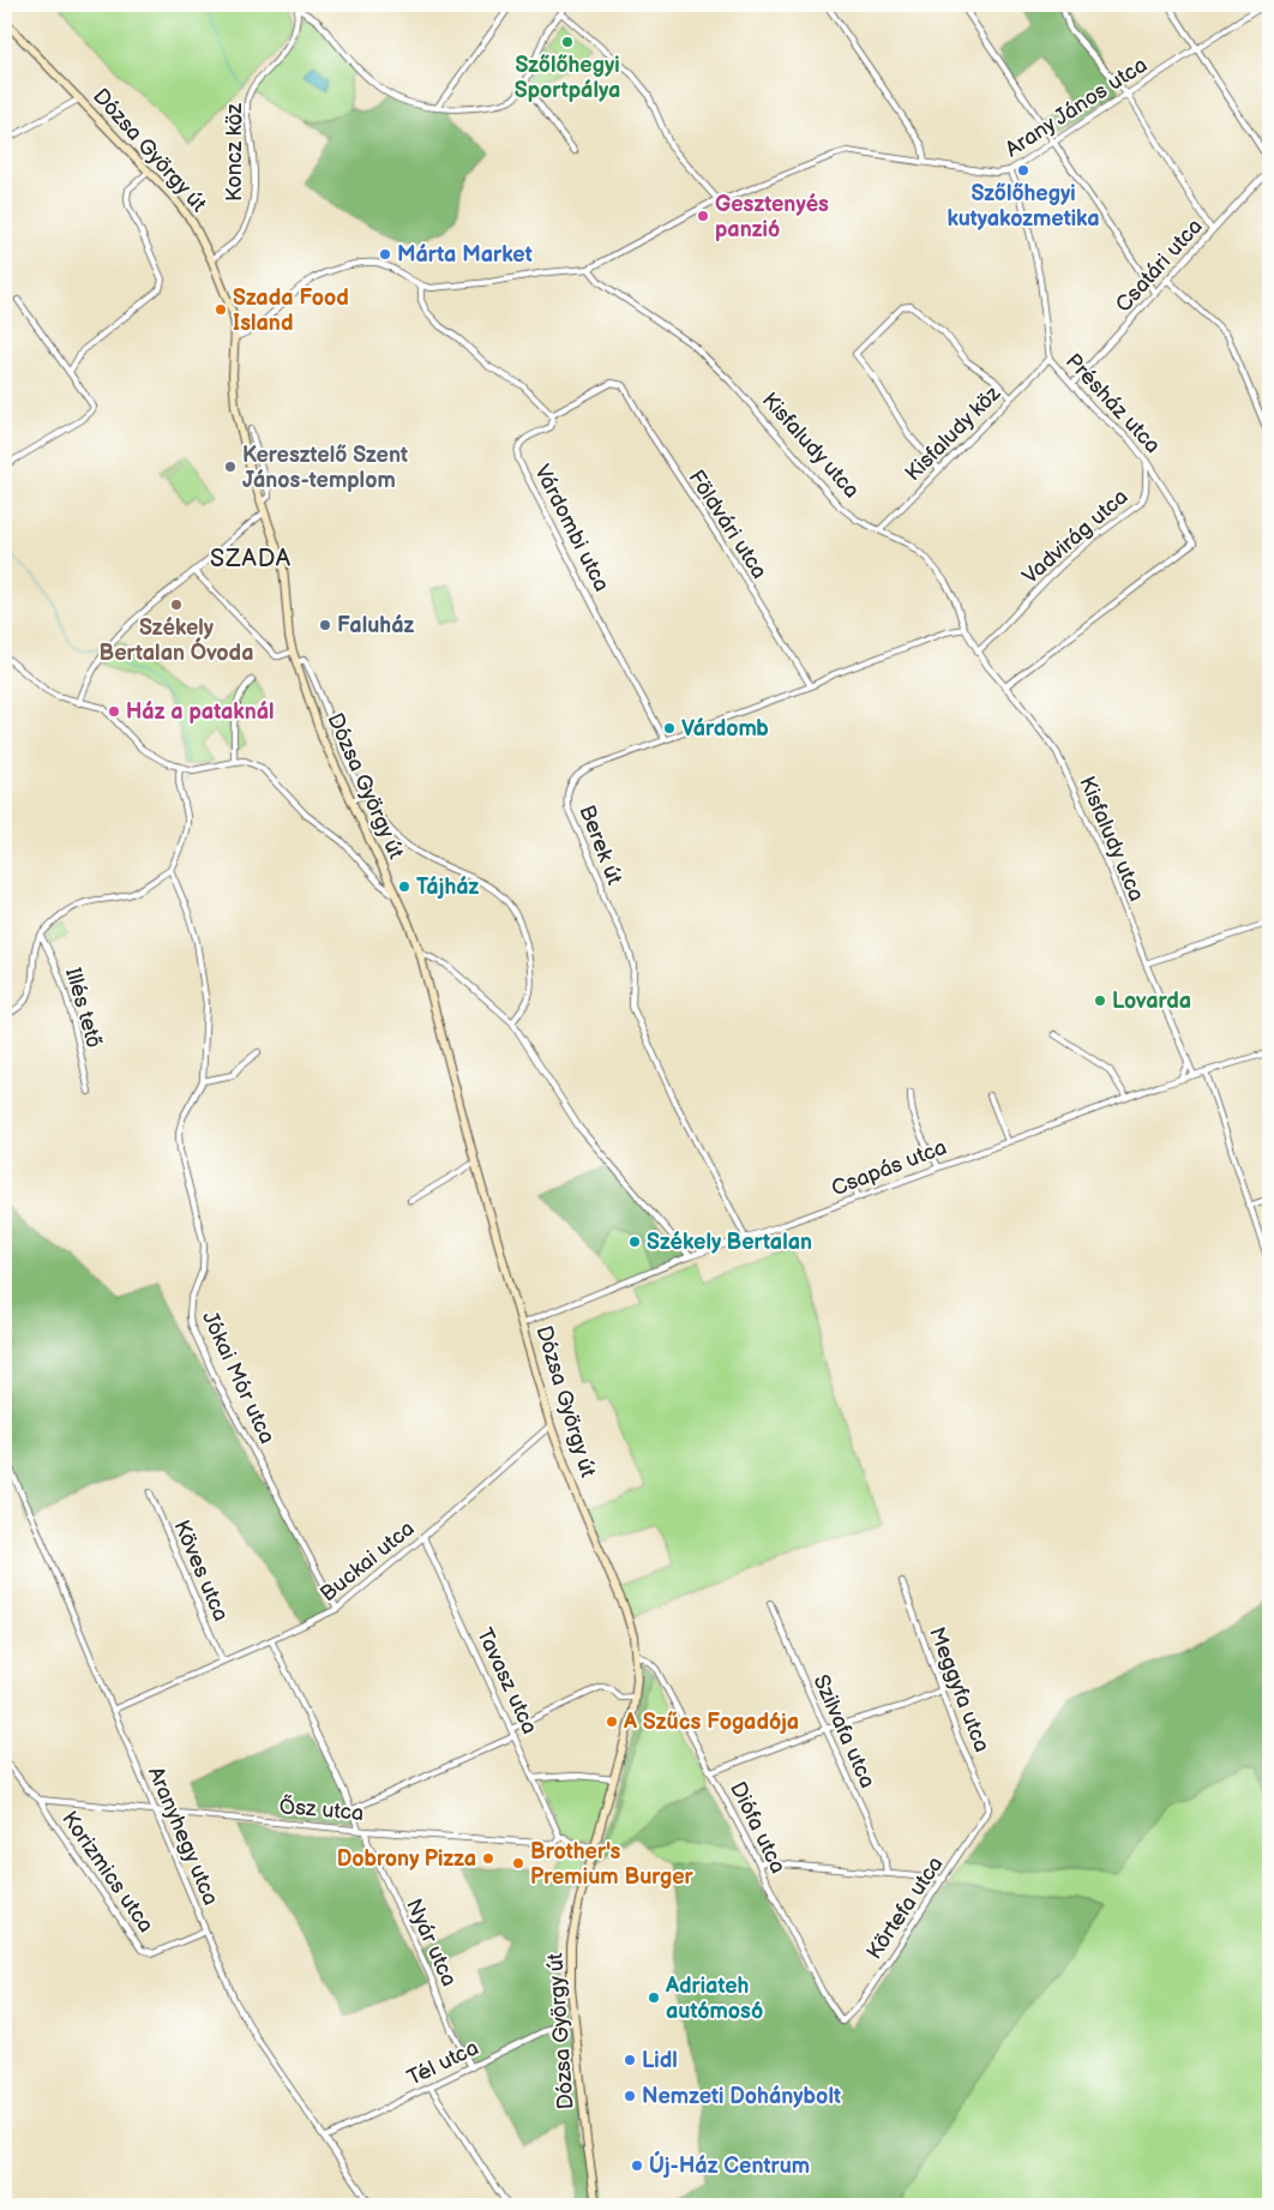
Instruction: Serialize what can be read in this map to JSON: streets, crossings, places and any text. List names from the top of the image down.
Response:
{
  "streets": {
    "main road": ["Dózsa György út"],
    "street": [
      "Arany János utca",
      "Koncz köz",
      "Csatári utca",
      "Présház utca",
      "Kisfaludy köz",
      "Kisfaludy utca",
      "Földvári utca",
      "Várdombi utca",
      "Vadvirág utca",
      "Berek út",
      "Illés tető",
      "Csapás utca",
      "Jókai Mór utca",
      "Buckai utca",
      "Köves utca",
      "Tavasz utca",
      "Meggyfa utca",
      "Szilvafa utca",
      "Ősz utca",
      "Diófa utca",
      "Aranyhegy utca",
      "Korizmics utca",
      "Körtefa utca",
      "Nyár utca",
      "Tél utca"
    ]
  },
  "crossings": [
    ["Arany János utca", "Présház utca"],
    ["Arany János utca", "Kisfaludy utca"],
    ["Dózsa György út", "Koncz köz"],
    ["Dózsa György út", "Csapás utca"],
    ["Dózsa György út", "Buckai utca"],
    ["Dózsa György út", "Ősz utca"],
    ["Dózsa György út", "Diófa utca"],
    ["Dózsa György út", "Tél utca"],
    ["Csatári utca", "Présház utca"],
    ["Présház utca", "Kisfaludy köz"],
    ["Présház utca", "Kisfaludy utca"],
    ["Présház utca", "Vadvirág utca"],
    ["Kisfaludy köz", "Kisfaludy utca"],
    ["Kisfaludy utca", "Vadvirág utca"],
    ["Kisfaludy utca", "Berek út"],
    ["Kisfaludy utca", "Csapás utca"],
    ["Földvári utca", "Várdombi utca"],
    ["Földvári utca", "Berek út"],
    ["Várdombi utca", "Berek út"],
    ["Berek út", "Csapás utca"],
    ["Jókai Mór utca", "Buckai utca"],
    ["Buckai utca", "Köves utca"],
    ["Buckai utca", "Tavasz utca"],
    ["Buckai utca", "Aranyhegy utca"],
    ["Tavasz utca", "Ősz utca"],
    ["Meggyfa utca", "Körtefa utca"],
    ["Ősz utca", "Aranyhegy utca"],
    ["Ősz utca", "Korizmics utca"],
    ["Ősz utca", "Nyár utca"],
    ["Diófa utca", "Körtefa utca"],
    ["Aranyhegy utca", "Korizmics utca"],
    ["Aranyhegy utca", "Tél utca"],
    ["Nyár utca", "Tél utca"]
  ],
  "districts": ["SZADA"],
  "places": [
    "Szőlőhegyi Sportpálya",
    "Szőlőhegyi kutyakozmetika",
    "Gesztenyés panzió",
    "Márta Market",
    "Szada Food Island",
    "Keresztelő Szent János-templom",
    "Székely Bertalan Óvoda",
    "Faluház",
    "Ház a pataknál",
    "Várdomb",
    "Tájház",
    "Lovarda",
    "Székely Bertalan",
    "A Szűcs Fogadója",
    "Dobrony Pizza",
    "Brother's Premium Burger",
    "Adriateh autómosó",
    "Lidl",
    "Nemzeti Dohánybolt",
    "Új-Ház Centrum"
  ]
}
